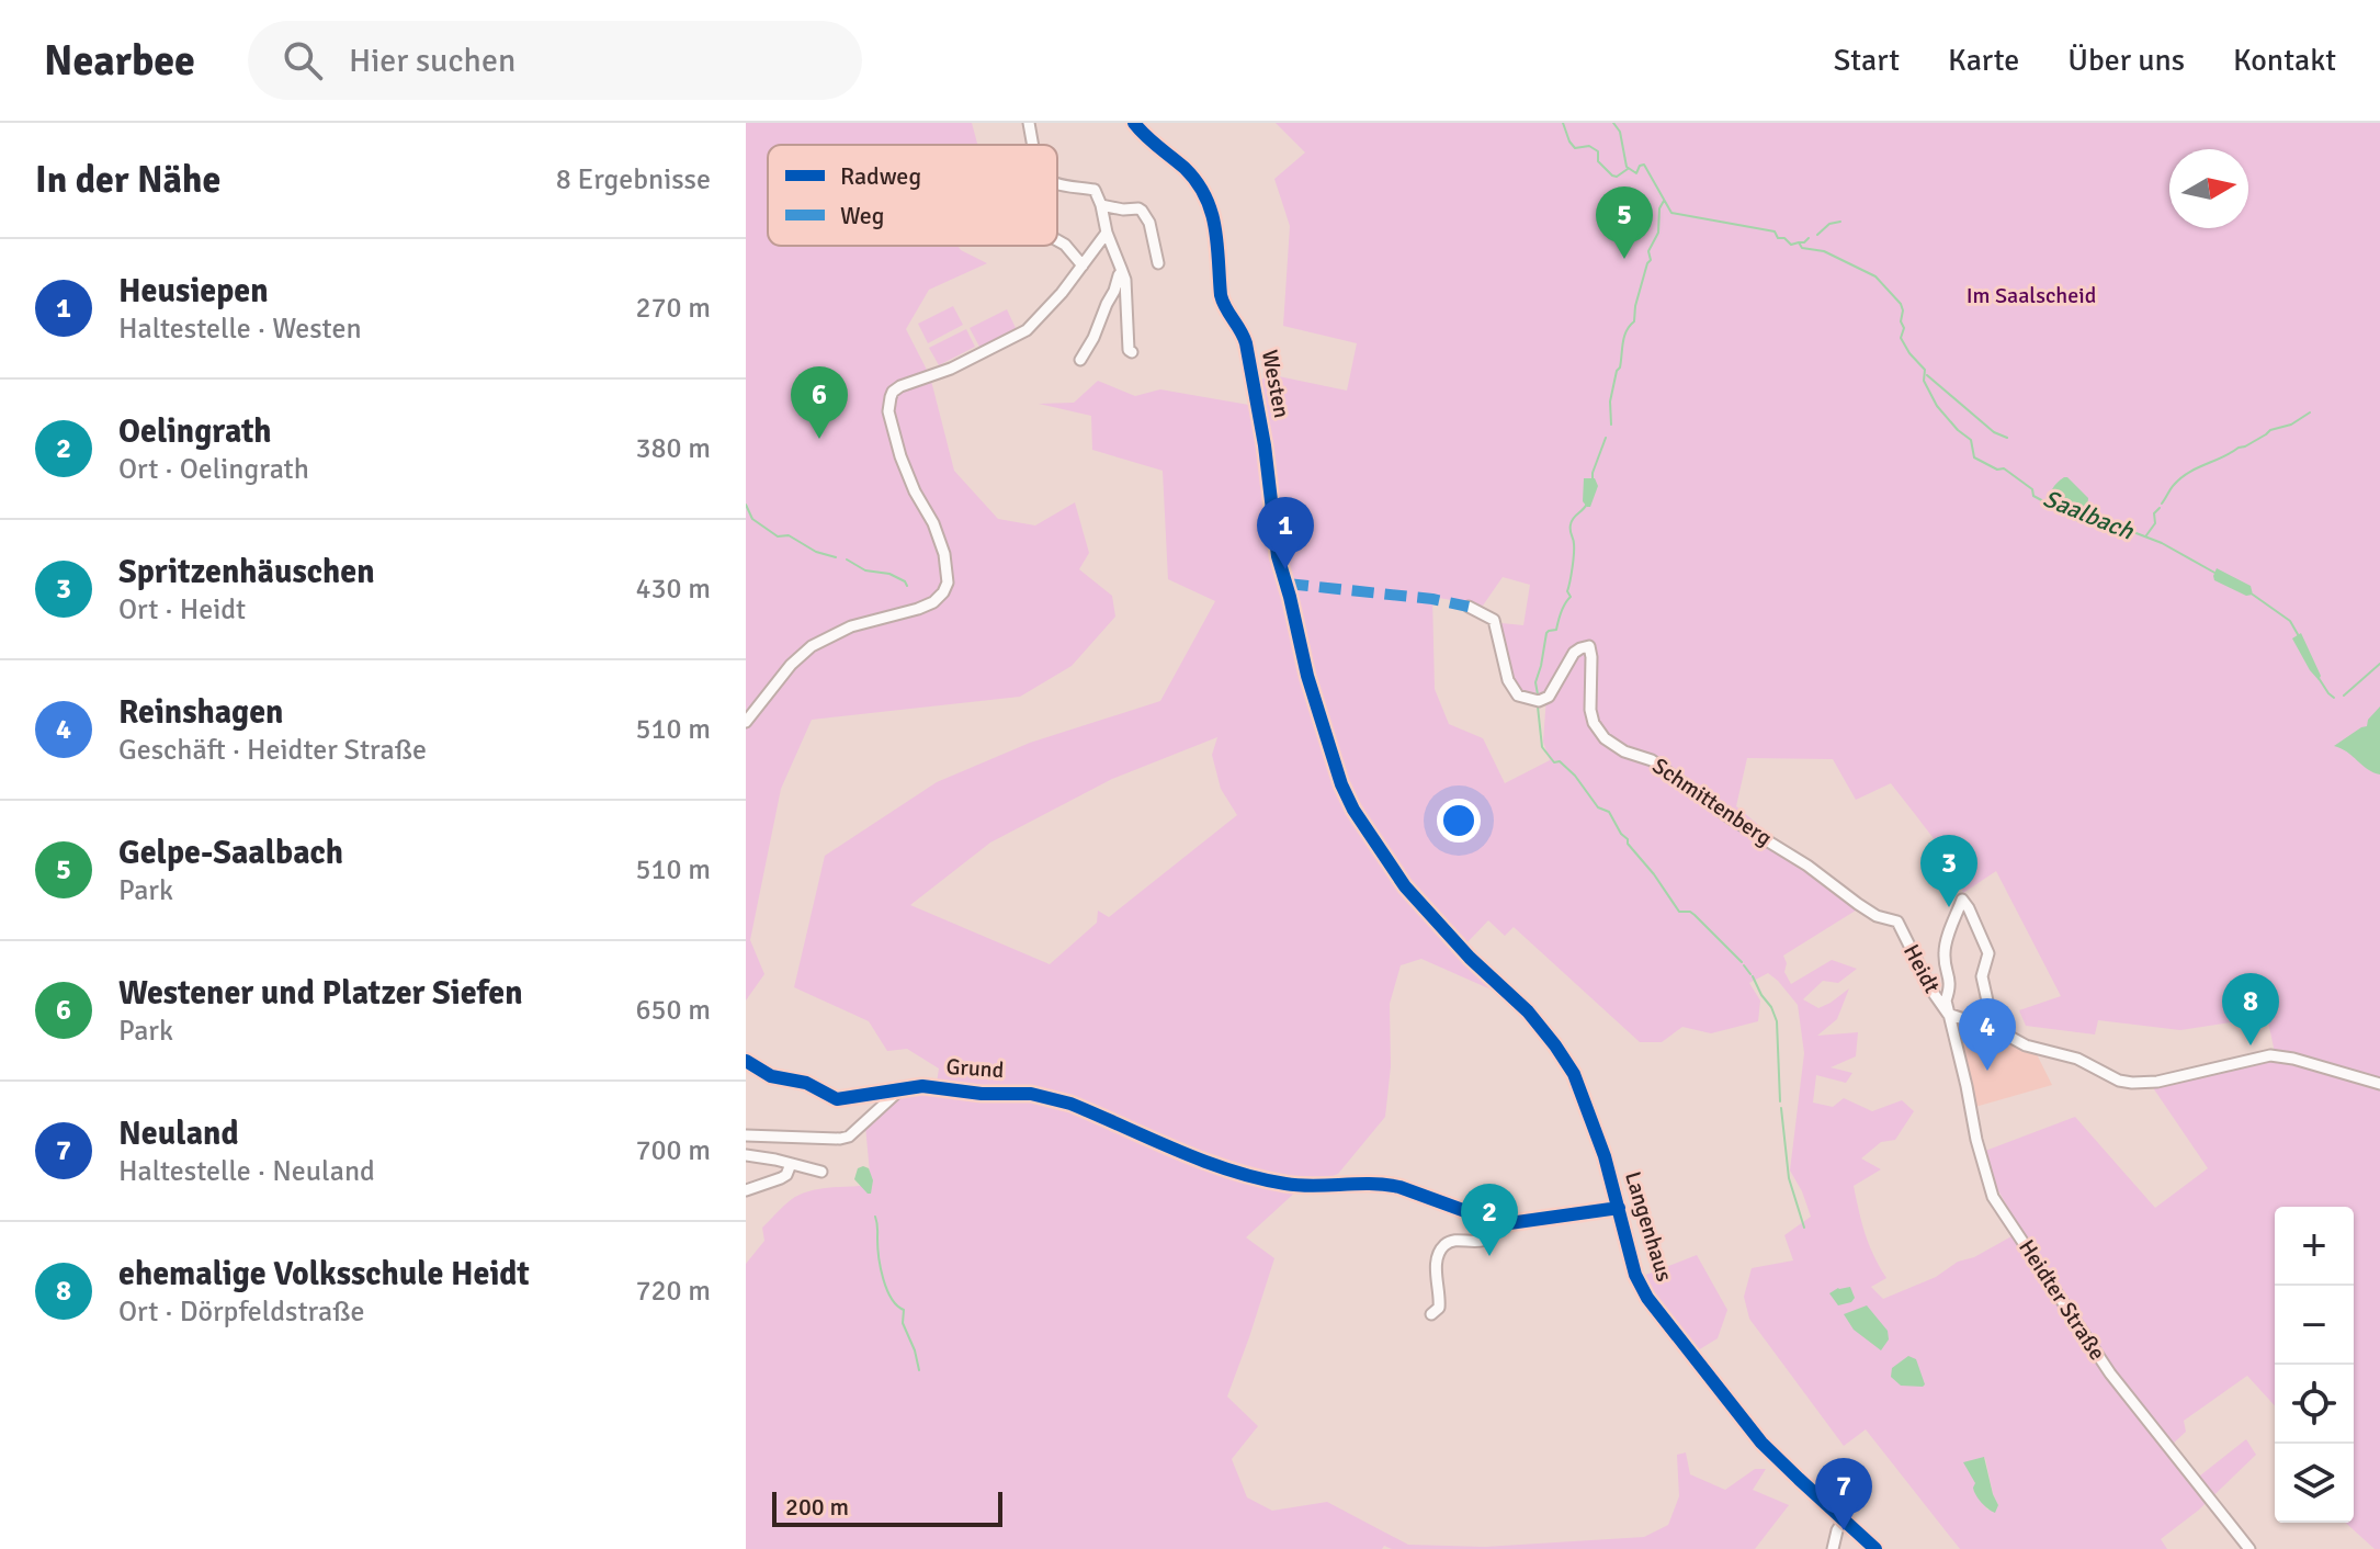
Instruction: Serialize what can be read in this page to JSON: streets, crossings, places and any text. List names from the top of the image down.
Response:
{
  "streets": {
    "street": [
      "Westen",
      "Schmittenberg",
      "Heidt",
      "Grund",
      "Langenhaus",
      "Heidter Straße"
    ]
  },
  "crossings": [
    ["Westen", "Langenhaus"],
    ["Schmittenberg", "Heidt"],
    ["Heidt", "Heidter Straße"]
  ],
  "water": ["Saalbach"],
  "parks": ["Im Saalscheid"],
  "legend": ["Radweg", "Weg"],
  "scale_bar": "200 m",
  "north": "right",
  "page": {
    "header": "Nearbee",
    "search": "Hier suchen",
    "nav": [
      "Start",
      "Karte",
      "Über uns",
      "Kontakt"
    ],
    "heading": ["In der Nähe", "8 Ergebnisse"],
    "pins": [
      "5",
      "6",
      "1",
      "3",
      "8",
      "4",
      "2",
      "7"
    ],
    "list": [
      {
        "mark": "1",
        "name": "Heusiepen",
        "note": "Haltestelle · Westen",
        "value": "270 m"
      },
      {
        "mark": "2",
        "name": "Oelingrath",
        "note": "Ort · Oelingrath",
        "value": "380 m"
      },
      {
        "mark": "3",
        "name": "Spritzenhäuschen",
        "note": "Ort · Heidt",
        "value": "430 m"
      },
      {
        "mark": "4",
        "name": "Reinshagen",
        "note": "Geschäft · Heidter Straße",
        "value": "510 m"
      },
      {
        "mark": "5",
        "name": "Gelpe-Saalbach",
        "note": "Park",
        "value": "510 m"
      },
      {
        "mark": "6",
        "name": "Westener und Platzer Siefen",
        "note": "Park",
        "value": "650 m"
      },
      {
        "mark": "7",
        "name": "Neuland",
        "note": "Haltestelle · Neuland",
        "value": "700 m"
      },
      {
        "mark": "8",
        "name": "ehemalige Volksschule Heidt",
        "note": "Ort · Dörpfeldstraße",
        "value": "720 m"
      }
    ],
    "map_buttons": ["+", "−"],
    "scale": "200 m"
  }
}
